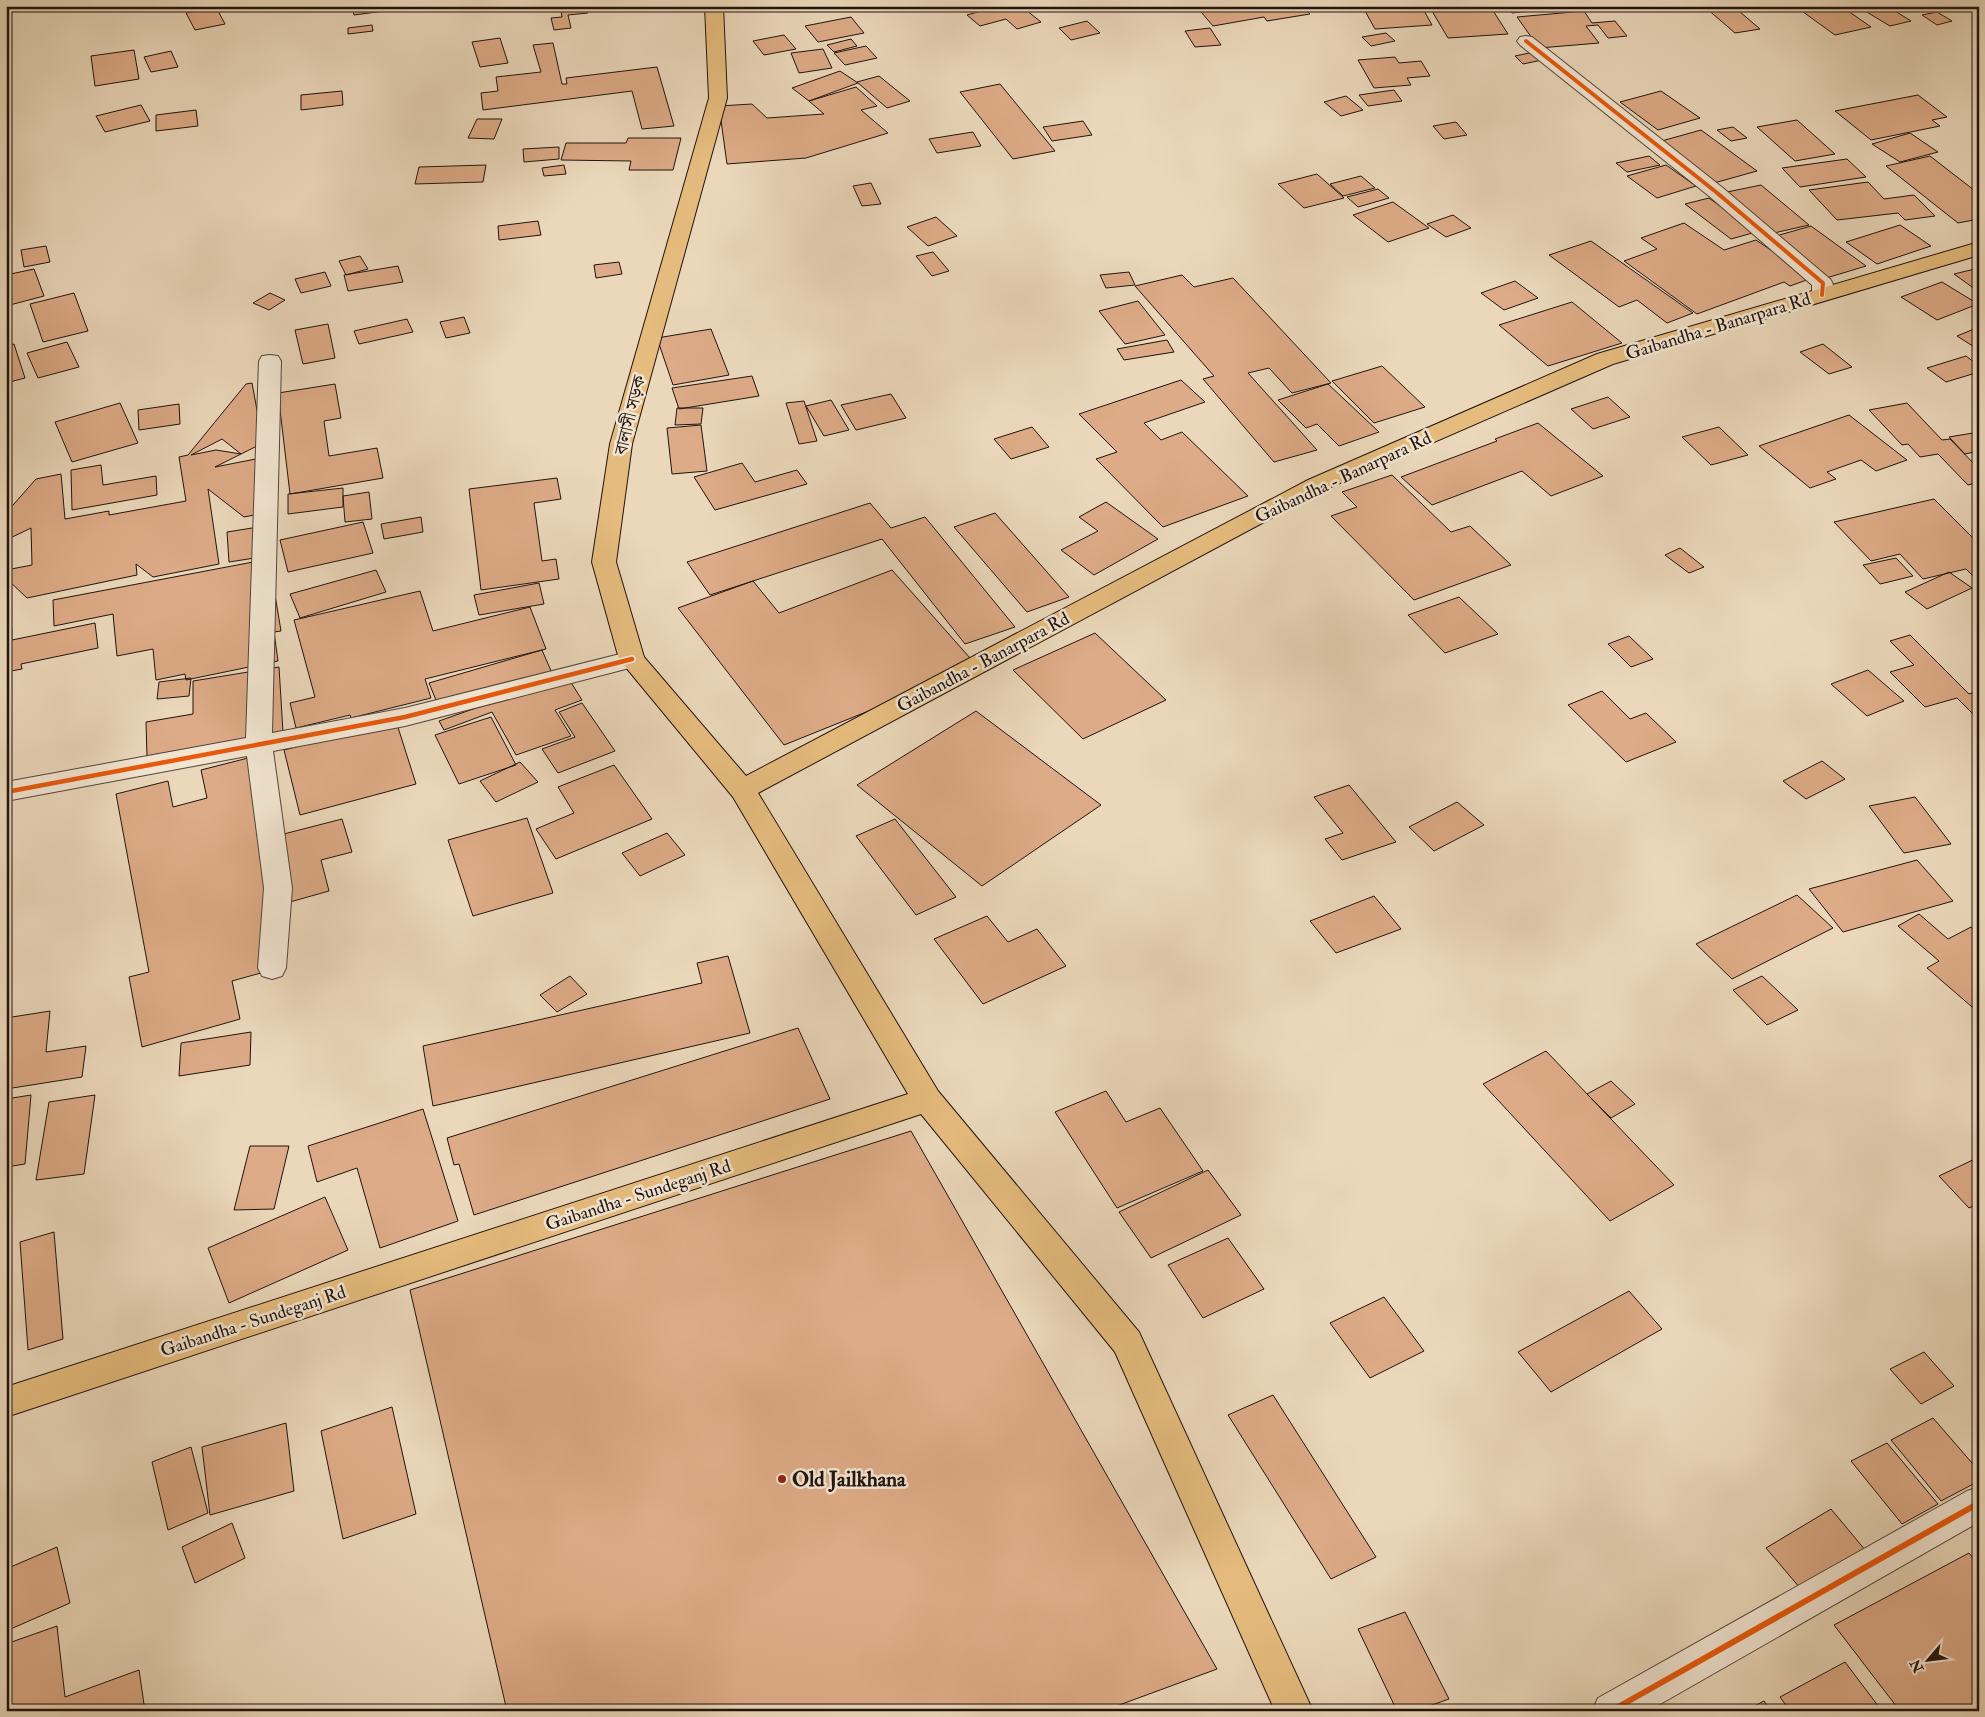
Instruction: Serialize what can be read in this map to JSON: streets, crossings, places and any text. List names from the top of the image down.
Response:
{
  "streets": {
    "main road": ["Gaibandha - Banarpara Rd", "বালাসী সড়ক", "Gaibandha - Sundeganj Rd"]
  },
  "crossings": [
    ["Gaibandha - Banarpara Rd", "বালাসী সড়ক"]
  ],
  "places": ["Old Jailkhana"],
  "north": "bottom left"
}
